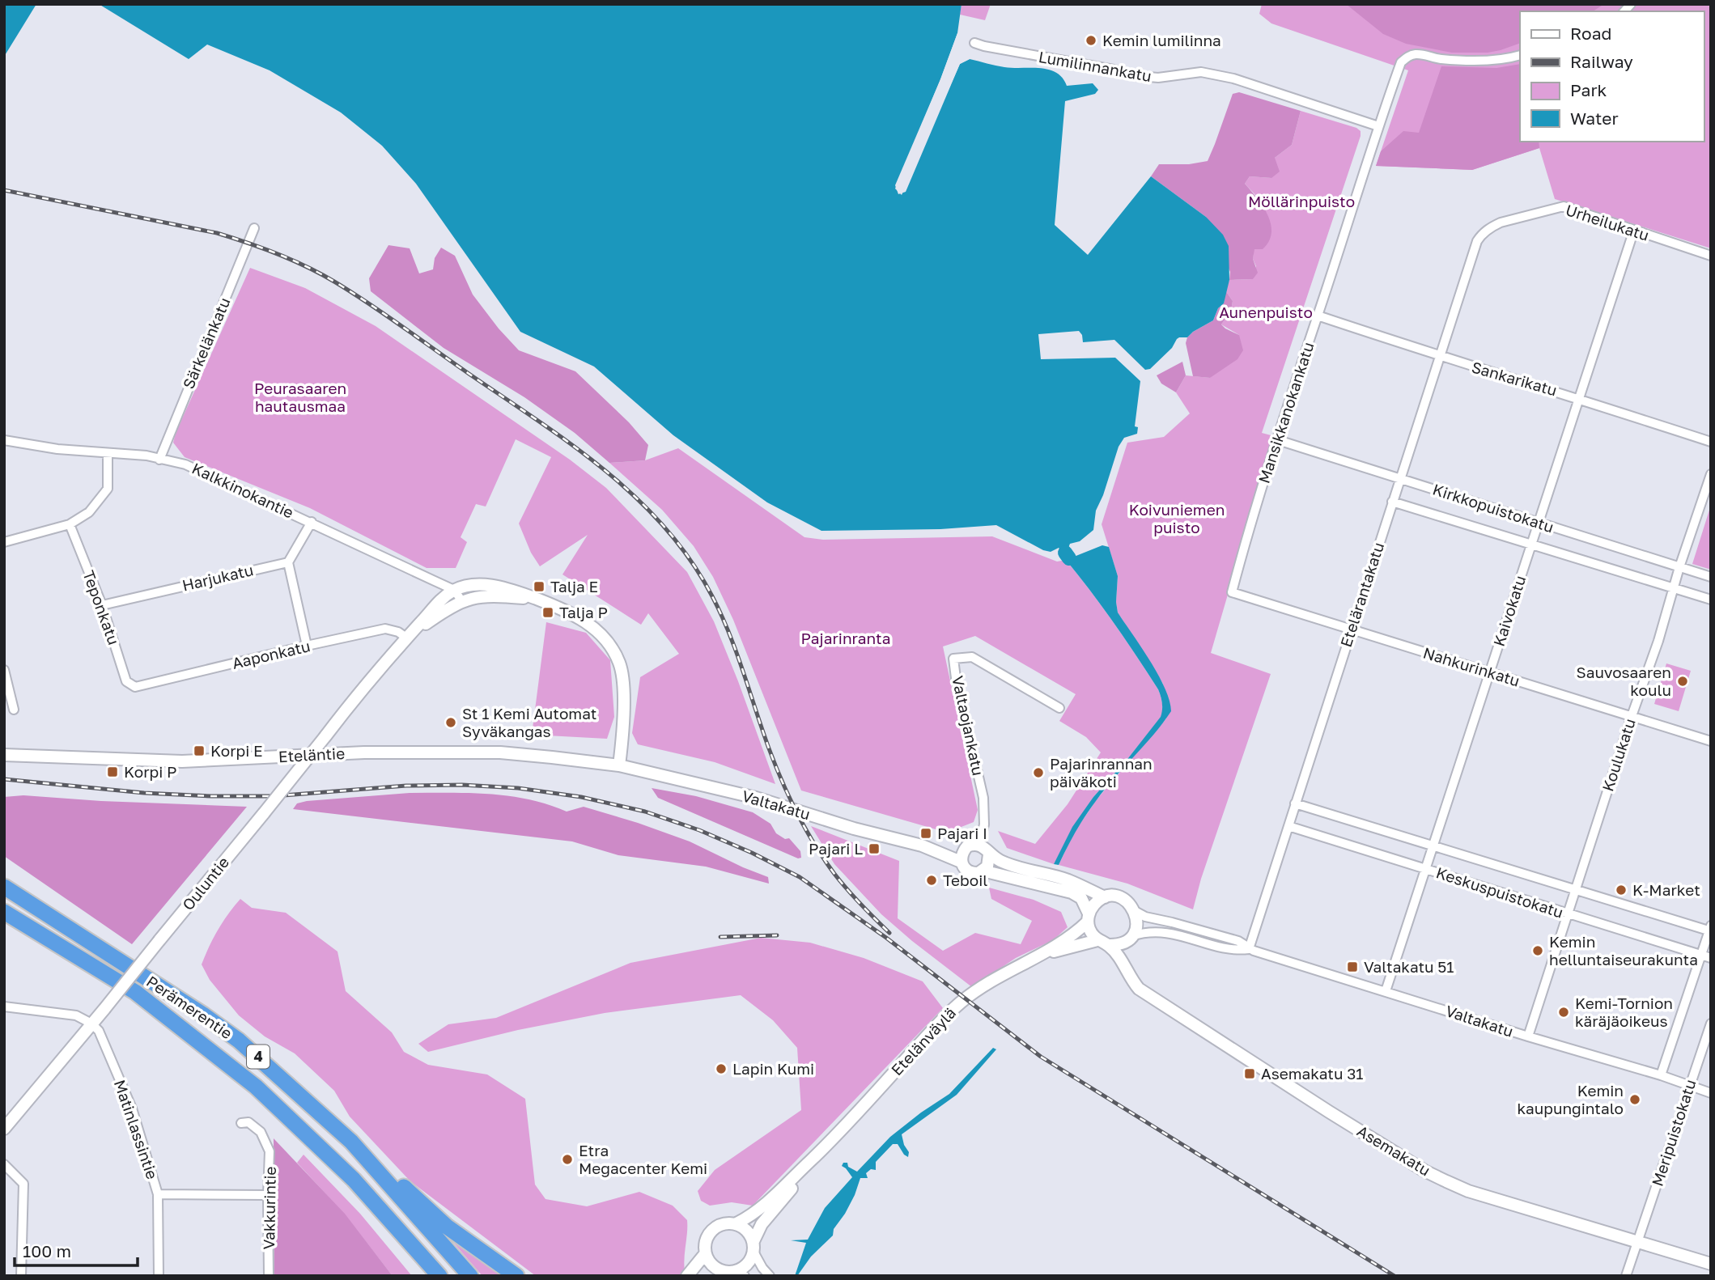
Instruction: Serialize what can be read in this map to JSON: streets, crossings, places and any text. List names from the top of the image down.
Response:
{
  "streets": {
    "highway": ["Perämerentie", "4"],
    "main road": [
      "Eteläntie",
      "Valtakatu",
      "Ouluntie",
      "Etelänväylä",
      "Asemakatu"
    ],
    "street": [
      "Lumilinnankatu",
      "Urheilukatu",
      "Särkelänkatu",
      "Sankarikatu",
      "Mansikkanokankatu",
      "Kalkkinokantie",
      "Kirkkopuistokatu",
      "Harjukatu",
      "Etelärantakatu",
      "Teponkatu",
      "Kaivokatu",
      "Aaponkatu",
      "Nahkurinkatu",
      "Valtaojankatu",
      "Koulukatu",
      "Keskuspuistokatu",
      "Matinlassintie",
      "Meripuistokatu",
      "Vakkurintie"
    ]
  },
  "crossings": [
    ["Lumilinnankatu", "Mansikkanokankatu"],
    ["Urheilukatu", "Etelärantakatu"],
    ["Urheilukatu", "Kaivokatu"],
    ["Särkelänkatu", "Kalkkinokantie"],
    ["Sankarikatu", "Mansikkanokankatu"],
    ["Sankarikatu", "Etelärantakatu"],
    ["Sankarikatu", "Kaivokatu"],
    ["Mansikkanokankatu", "Kirkkopuistokatu"],
    ["Mansikkanokankatu", "Nahkurinkatu"],
    ["Kalkkinokantie", "Ouluntie"],
    ["Kirkkopuistokatu", "Etelärantakatu"],
    ["Kirkkopuistokatu", "Kaivokatu"],
    ["Kirkkopuistokatu", "Koulukatu"],
    ["Harjukatu", "Teponkatu"],
    ["Etelärantakatu", "Nahkurinkatu"],
    ["Etelärantakatu", "Valtakatu"],
    ["Etelärantakatu", "Keskuspuistokatu"],
    ["Teponkatu", "Aaponkatu"],
    ["Kaivokatu", "Nahkurinkatu"],
    ["Kaivokatu", "Valtakatu"],
    ["Kaivokatu", "Keskuspuistokatu"],
    ["Aaponkatu", "Ouluntie"],
    ["Nahkurinkatu", "Koulukatu"],
    ["Valtaojankatu", "Valtakatu"],
    ["Eteläntie", "Valtakatu"],
    ["Eteläntie", "Ouluntie"],
    ["Koulukatu", "Valtakatu"],
    ["Koulukatu", "Keskuspuistokatu"],
    ["Valtakatu", "Ouluntie"],
    ["Valtakatu", "Etelänväylä"],
    ["Valtakatu", "Meripuistokatu"],
    ["Valtakatu", "Asemakatu"],
    ["Ouluntie", "Matinlassintie"],
    ["Keskuspuistokatu", "Meripuistokatu"],
    ["Etelänväylä", "Asemakatu"],
    ["Meripuistokatu", "Asemakatu"]
  ],
  "parks": [
    "Möllärinpuisto",
    "Aunenpuisto",
    "Peurasaaren hautausmaa",
    "Koivuniemen puisto",
    "Pajarinranta"
  ],
  "places": {
    "other": [
      "Kemin lumilinna",
      "Sauvosaaren koulu",
      "St 1 Kemi Automat Syväkangas",
      "Pajarinrannan päiväkoti",
      "Teboil",
      "K-Market",
      "Kemin helluntaiseurakunta",
      "Kemi-Tornion käräjäoikeus",
      "Lapin Kumi",
      "Kemin kaupungintalo",
      "Etra Megacenter Kemi"
    ],
    "transit": [
      "Talja E",
      "Talja P",
      "Korpi E",
      "Korpi P",
      "Pajari I",
      "Pajari L",
      "Valtakatu 51",
      "Asemakatu 31"
    ]
  },
  "legend": [
    "Road",
    "Railway",
    "Park",
    "Water"
  ],
  "scale_bar": "100 m"
}
